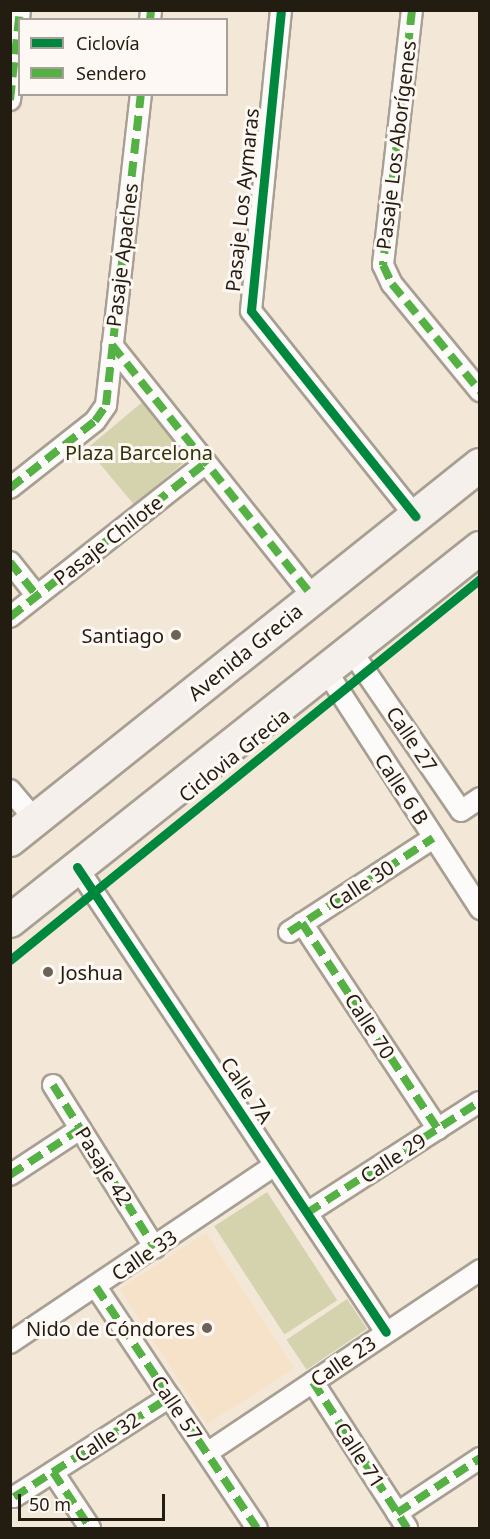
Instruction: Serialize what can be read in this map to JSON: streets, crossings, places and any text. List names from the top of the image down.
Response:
{
  "streets": {
    "main road": ["Avenida Grecia"],
    "street": [
      "Pasaje Los Aborígenes",
      "Pasaje Los Aymaras",
      "Pasaje Apaches",
      "Pasaje Chilote",
      "Calle 27",
      "Calle 6 B",
      "Calle 30",
      "Calle 70",
      "Calle 7A",
      "Calle 29",
      "Pasaje 42",
      "Calle 33",
      "Calle 23",
      "Calle 57",
      "Calle 32",
      "Calle 71"
    ],
    "cycle path": ["Ciclovia Grecia"]
  },
  "crossings": [
    ["Pasaje Los Aymaras", "Avenida Grecia"],
    ["Pasaje Apaches", "Pasaje Chilote"],
    ["Pasaje Apaches", "Avenida Grecia"],
    ["Calle 6 B", "Calle 30"],
    ["Calle 30", "Calle 70"],
    ["Calle 70", "Calle 29"],
    ["Calle 7A", "Calle 29"],
    ["Calle 7A", "Calle 33"],
    ["Calle 7A", "Calle 23"],
    ["Pasaje 42", "Calle 33"],
    ["Calle 33", "Calle 57"],
    ["Calle 23", "Calle 57"],
    ["Calle 23", "Calle 71"],
    ["Calle 57", "Calle 32"]
  ],
  "parks": ["Plaza Barcelona"],
  "places": ["Santiago", "Joshua", "Nido de Cóndores"],
  "legend": ["Ciclovía", "Sendero"],
  "scale_bar": "50 m"
}
